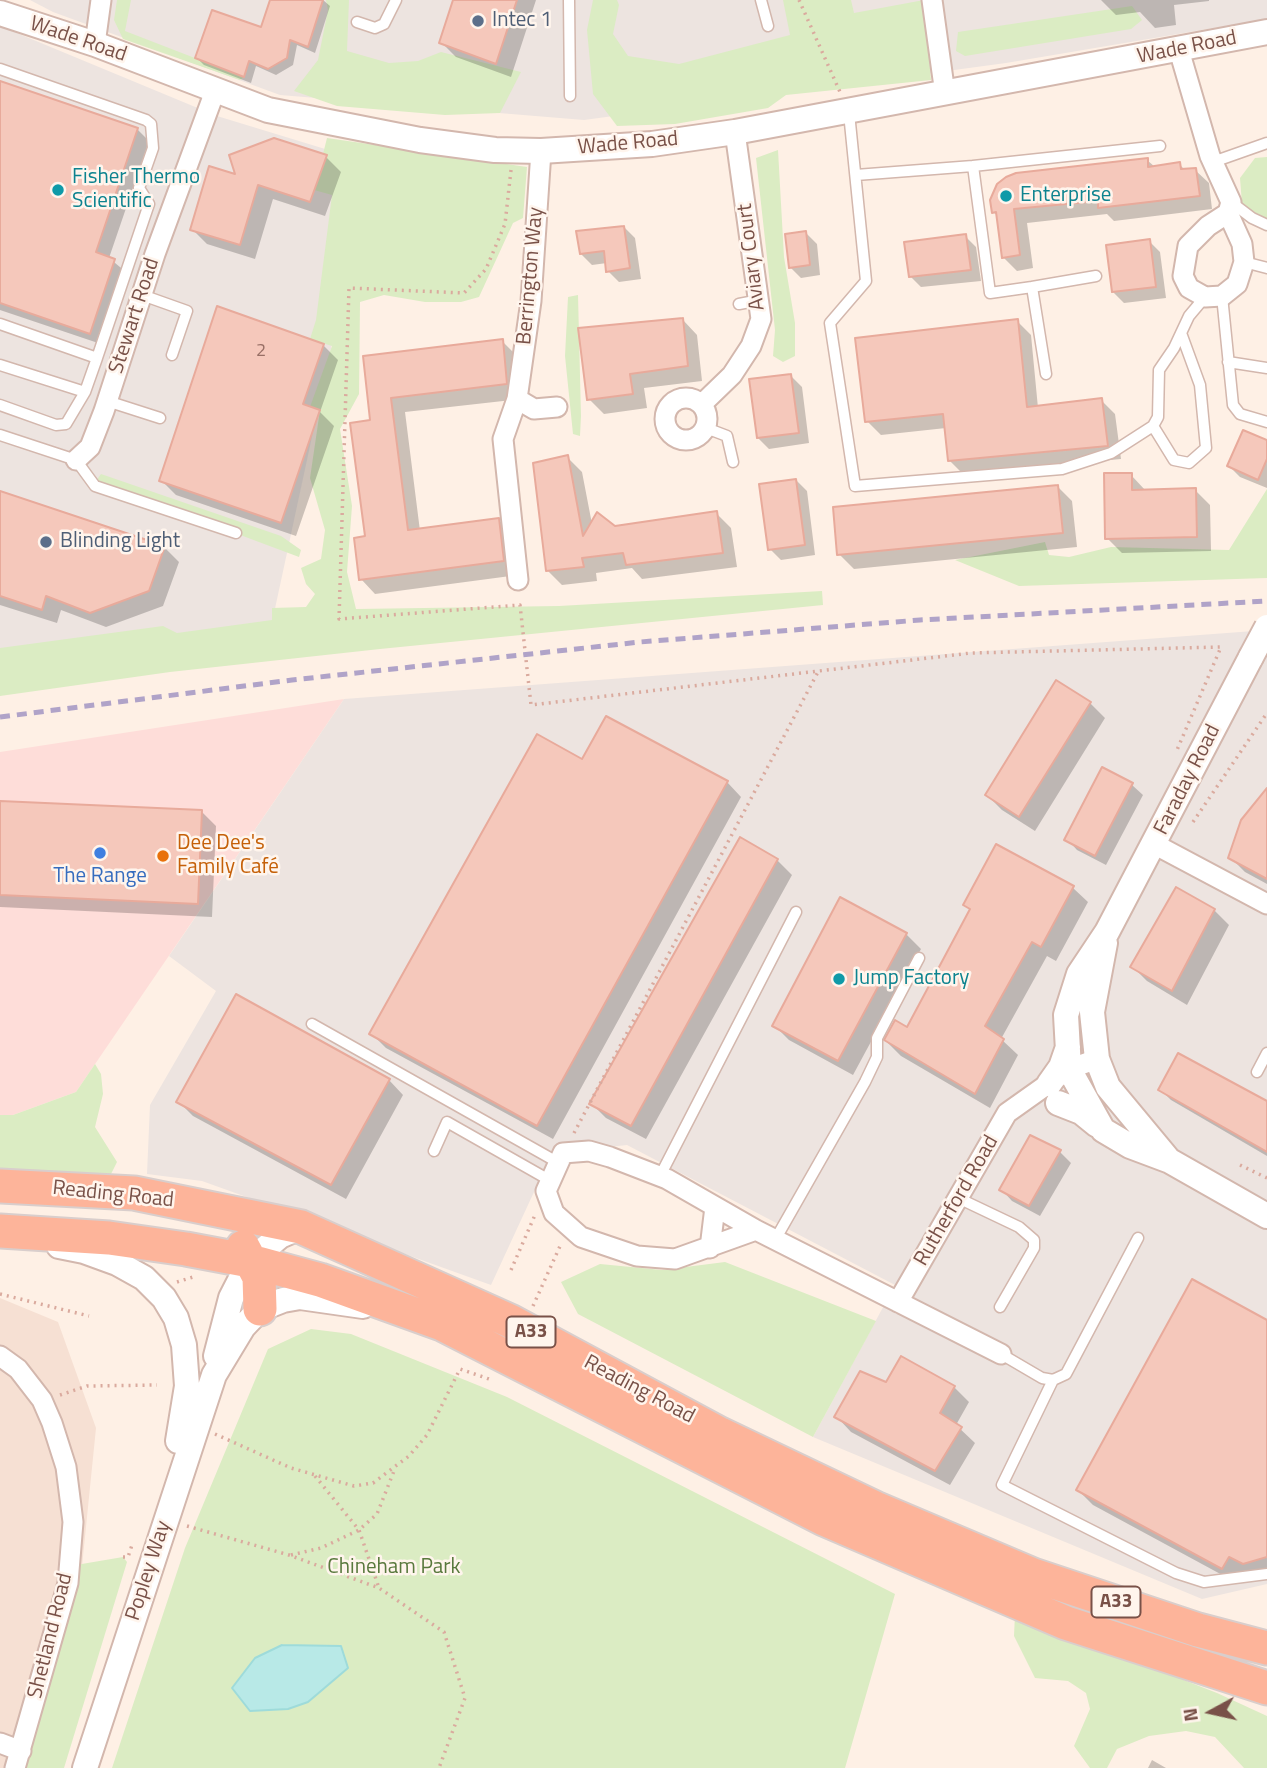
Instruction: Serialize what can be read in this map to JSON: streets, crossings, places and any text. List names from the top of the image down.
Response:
{
  "streets": {
    "highway": ["Reading Road", "A33"],
    "street": [
      "Wade Road",
      "Aviary Court",
      "Berrington Way",
      "Stewart Road",
      "Faraday Road",
      "Rutherford Road",
      "Popley Way",
      "Shetland Road"
    ]
  },
  "crossings": [
    ["Wade Road", "Aviary Court"],
    ["Wade Road", "Berrington Way"],
    ["Wade Road", "Stewart Road"],
    ["Faraday Road", "Rutherford Road"],
    ["Reading Road", "Popley Way"]
  ],
  "parks": ["Chineham Park"],
  "places": [
    "Intec 1",
    "Fisher Thermo Scientific",
    "Enterprise",
    "Blinding Light",
    "The Range",
    "Dee Dee's Family Café",
    "Jump Factory"
  ],
  "house_numbers": ["2"],
  "north": "left"
}
